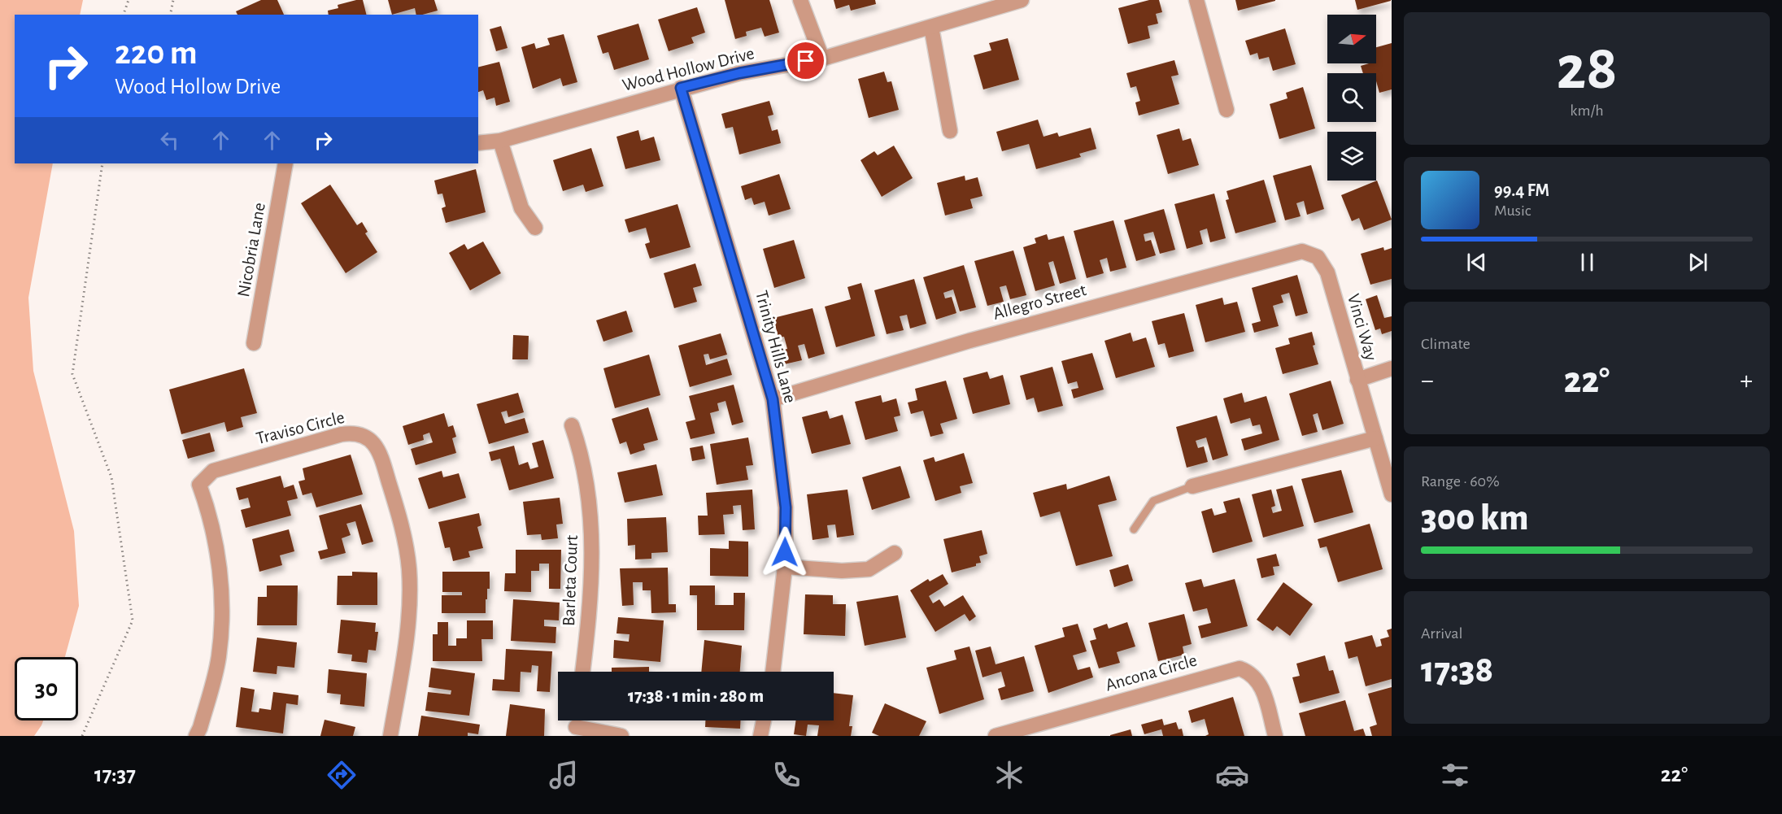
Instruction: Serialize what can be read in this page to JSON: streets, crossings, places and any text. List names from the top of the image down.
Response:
{
  "streets": {
    "street": [
      "Wood Hollow Drive",
      "Nicobria Lane",
      "Allegro Street",
      "Vinci Way",
      "Trinity Hills Lane",
      "Traviso Circle",
      "Barleta Court",
      "Ancona Circle"
    ]
  },
  "crossings": [
    ["Wood Hollow Drive", "Trinity Hills Lane"],
    ["Allegro Street", "Vinci Way"],
    ["Allegro Street", "Trinity Hills Lane"]
  ],
  "north": "right",
  "page": {
    "tile": [
      ["28", "km/h"],
      "Climate",
      ["Range · 60%", "300 km"],
      ["Arrival", "17:38"]
    ],
    "turn": ["220 m", "Wood Hollow Drive"],
    "song": ["99.4 FM", "Music"],
    "heat": ["−", "22°", "+"],
    "limit": "30",
    "trip": "17:38 · 1 min · 280 m",
    "tabs": ["17:37", "22°"]
  }
}
